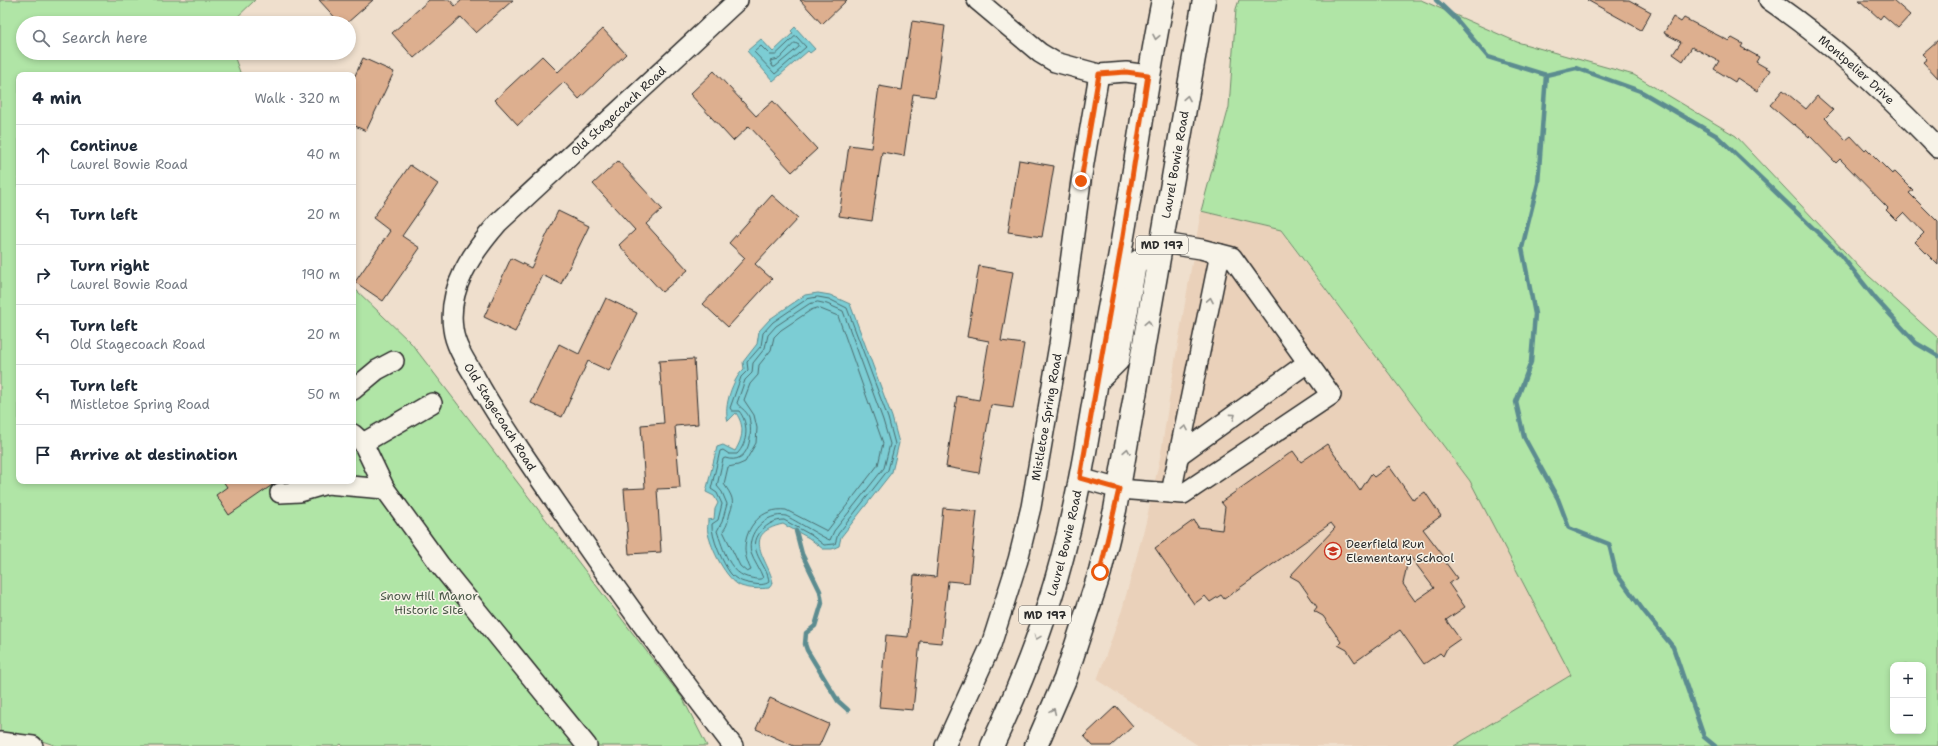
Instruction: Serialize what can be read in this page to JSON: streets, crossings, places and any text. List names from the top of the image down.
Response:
{
  "streets": {
    "main road": ["Laurel Bowie Road", "MD 197"],
    "street": ["Montpelier Drive", "Old Stagecoach Road", "Mistletoe Spring Road"]
  },
  "parks": ["Snow Hill Manor Historic Site"],
  "places": {
    "school or university": ["Deerfield Run Elementary School"]
  },
  "page": {
    "search": "Search here",
    "heading": ["4 min", "Walk · 320 m"],
    "list": [
      ["Continue", "Laurel Bowie Road", "40 m"],
      ["Turn left", "20 m"],
      ["Turn right", "Laurel Bowie Road", "190 m"],
      ["Turn left", "Old Stagecoach Road", "20 m"],
      ["Turn left", "Mistletoe Spring Road", "50 m"],
      "Arrive at destination"
    ],
    "map_buttons": ["+", "−"]
  }
}
